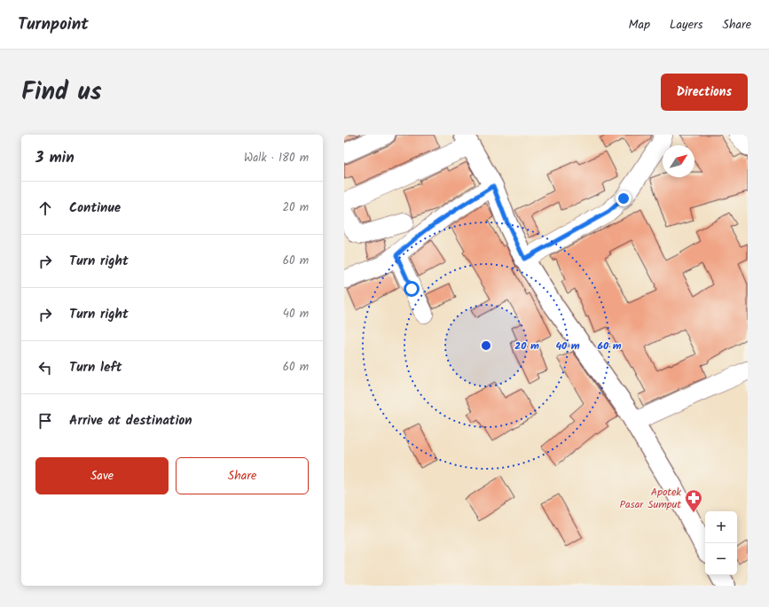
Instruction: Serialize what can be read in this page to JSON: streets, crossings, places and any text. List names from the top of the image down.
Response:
{
  "places": {
    "pharmacy": ["Apotek Pasar Sumput"]
  },
  "north": "top right",
  "page": {
    "header": "Turnpoint",
    "nav": ["Map", "Layers", "Share"],
    "title": "Find us",
    "buttons": [
      "Directions",
      ["Save", "Share"]
    ],
    "heading": ["3 min", "Walk · 180 m"],
    "list": [
      ["Continue", "20 m"],
      ["Turn right", "60 m"],
      ["Turn right", "40 m"],
      ["Turn left", "60 m"],
      "Arrive at destination"
    ],
    "map_buttons": ["+", "−"]
  },
  "rings": ["20 m", "40 m", "60 m"]
}
